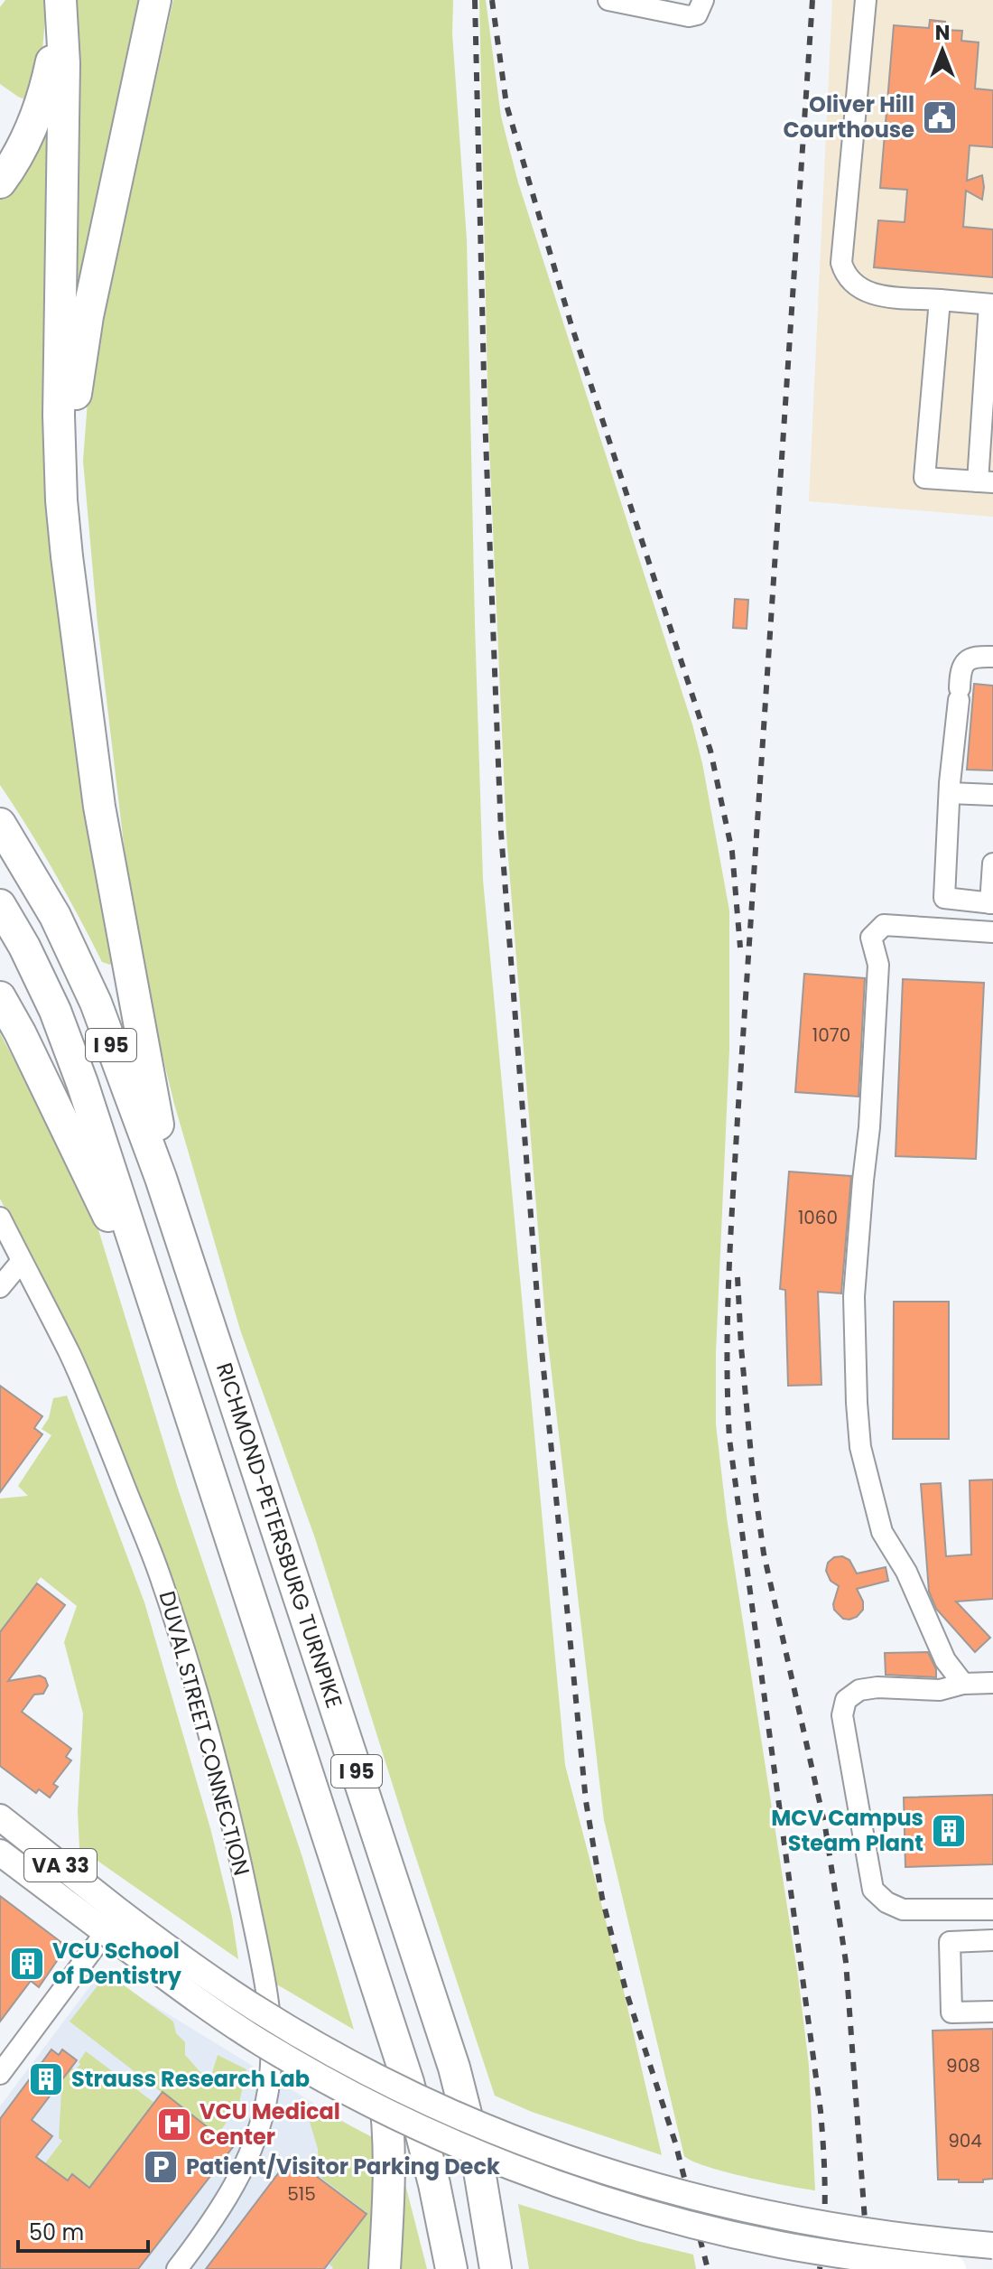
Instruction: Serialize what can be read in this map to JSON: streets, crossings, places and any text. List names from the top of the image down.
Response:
{
  "streets": {
    "highway": ["I 95", "RICHMOND-PETERSBURG TURNPIKE"],
    "main road": ["VA 33"],
    "street": ["DUVAL STREET CONNECTION"]
  },
  "places": {
    "public building": ["Oliver Hill Courthouse"],
    "building": ["MCV Campus Steam Plant", "VCU School of Dentistry", "Strauss Research Lab"],
    "hospital": ["VCU Medical Center"],
    "parking": ["Patient/Visitor Parking Deck"]
  },
  "house_numbers": [
    "1070",
    "1060",
    "908",
    "904",
    "515"
  ],
  "scale_bar": "50 m",
  "north": "top"
}
